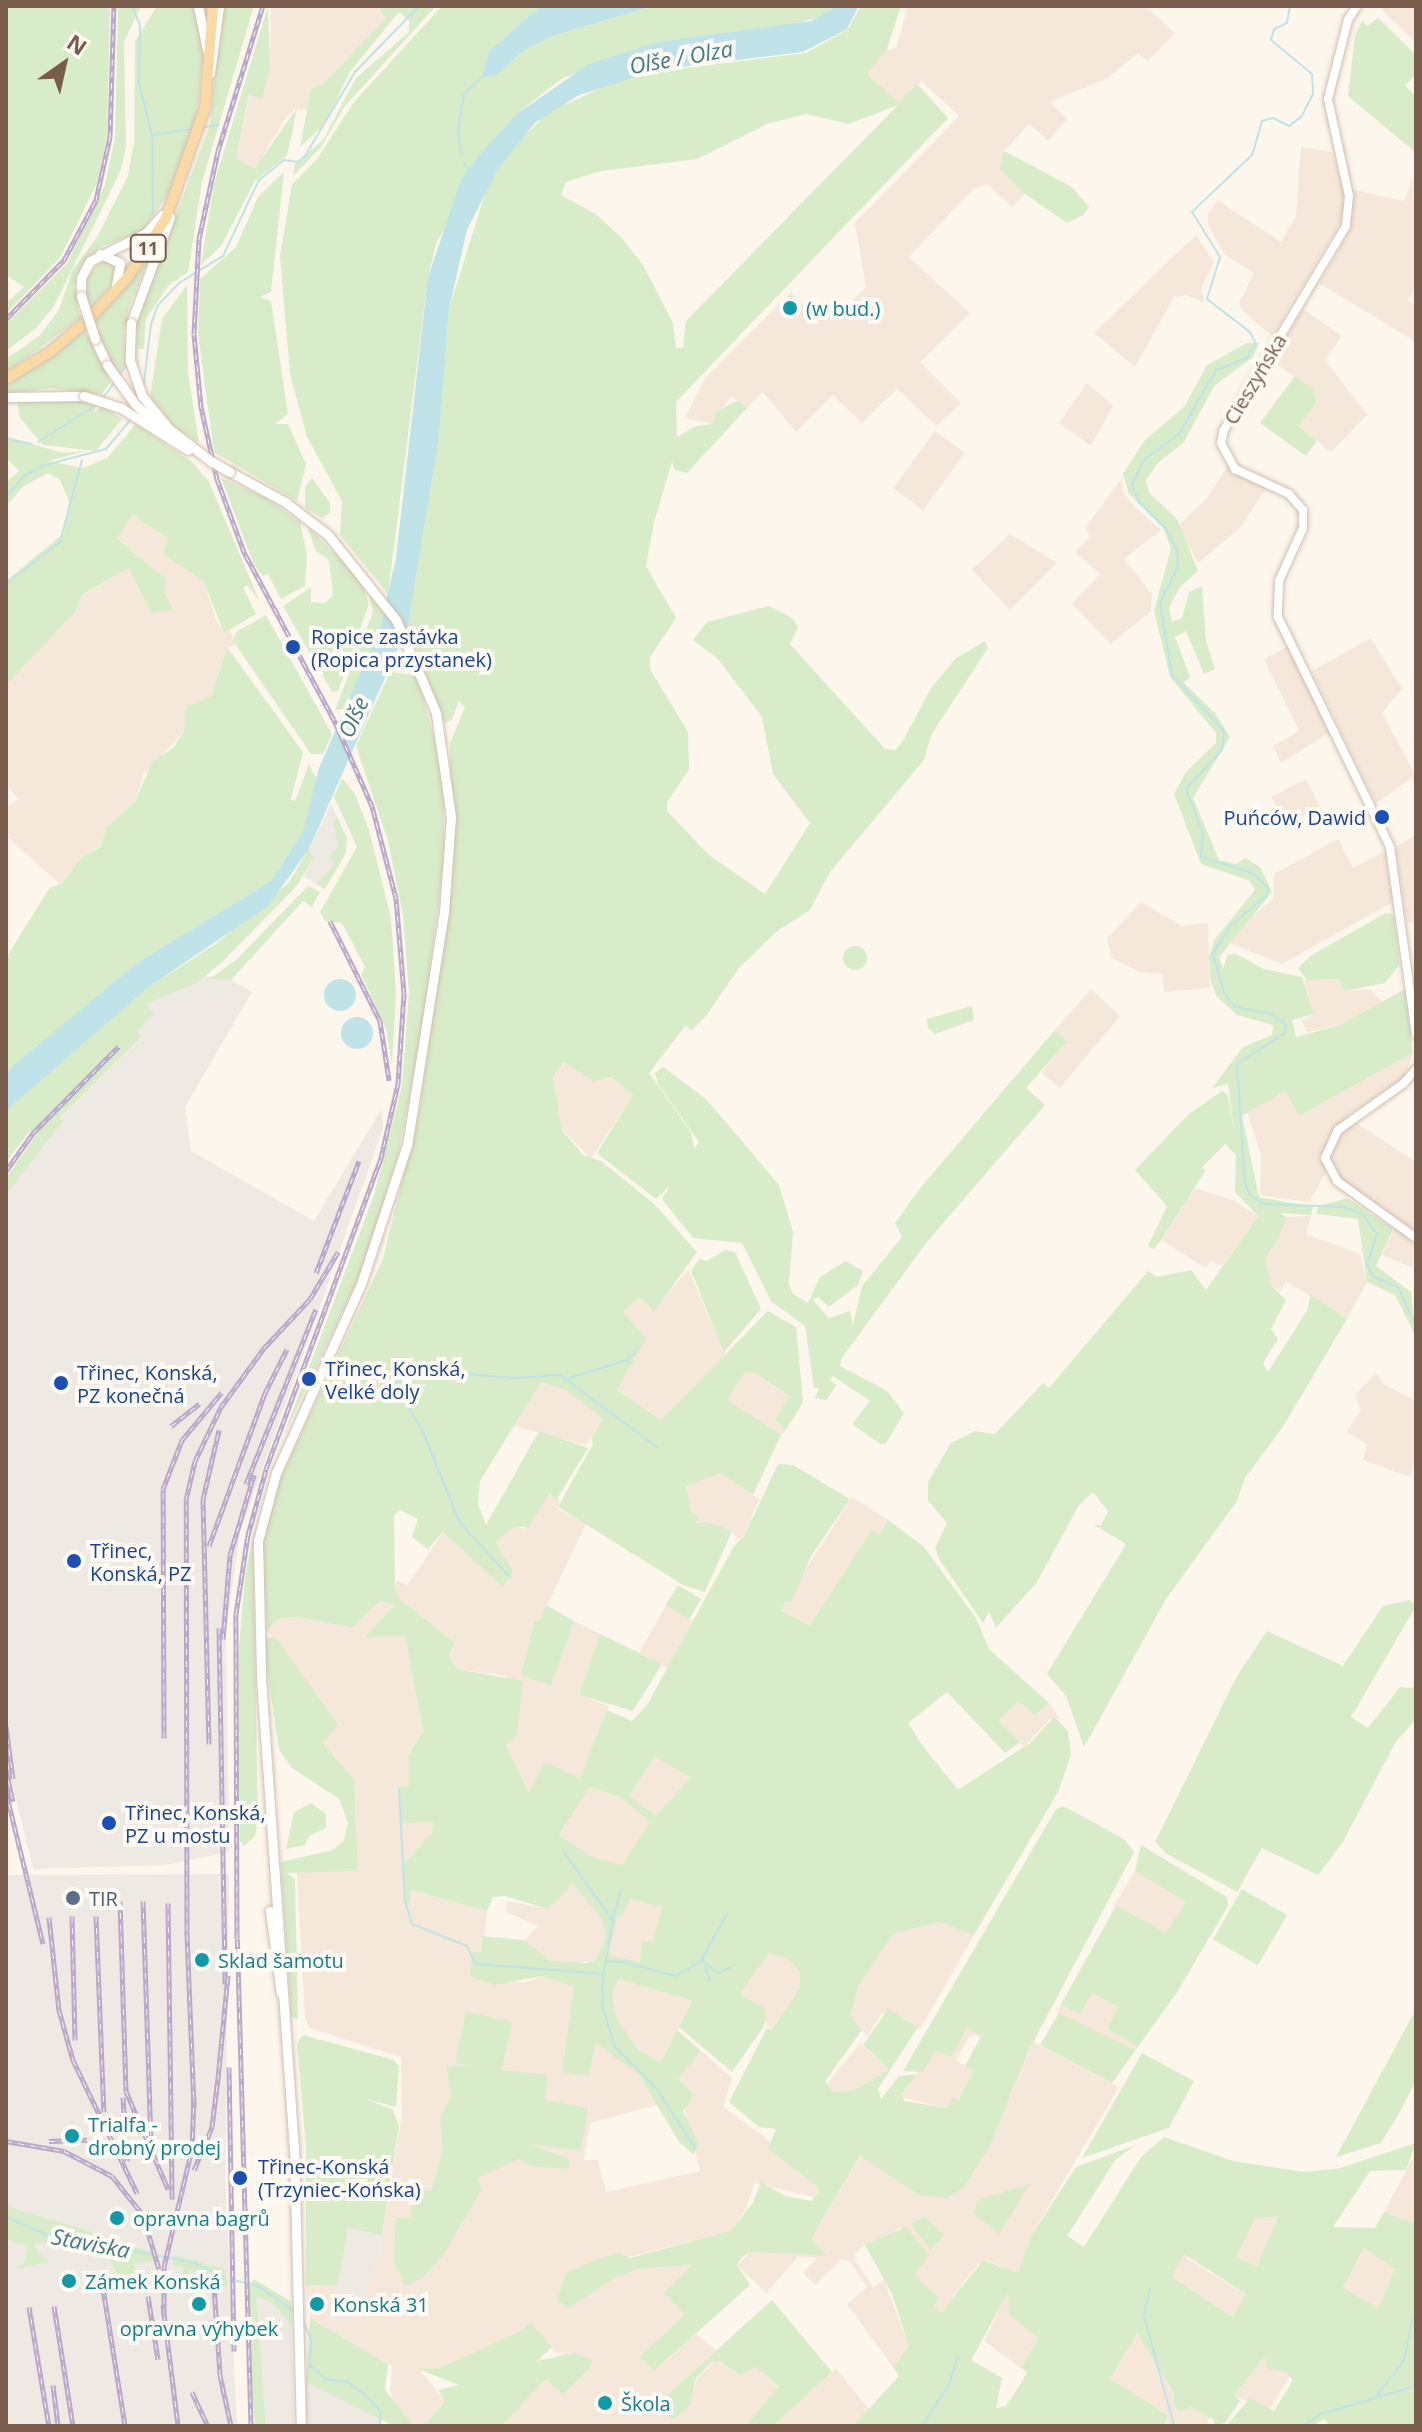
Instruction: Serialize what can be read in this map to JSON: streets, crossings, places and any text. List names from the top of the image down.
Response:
{
  "streets": {
    "main road": ["11"],
    "street": ["Cieszyńska"]
  },
  "water": ["Olše / Olza", "Olše", "Staviska"],
  "places": [
    "(w bud.)",
    "Ropice zastávka (Ropica przystanek)",
    "Puńców, Dawid",
    "Třinec, Konská, Velké doly",
    "Třinec, Konská, PZ konečná",
    "Třinec, Konská, PZ",
    "Třinec, Konská, PZ u mostu",
    "TIR",
    "Sklad šamotu",
    "Trialfa - drobný prodej",
    "Třinec-Konská (Trzyniec-Końska)",
    "opravna bagrů",
    "Zámek Konská",
    "opravna výhybek",
    "Konská 31",
    "Škola"
  ],
  "north": "top right"
}
